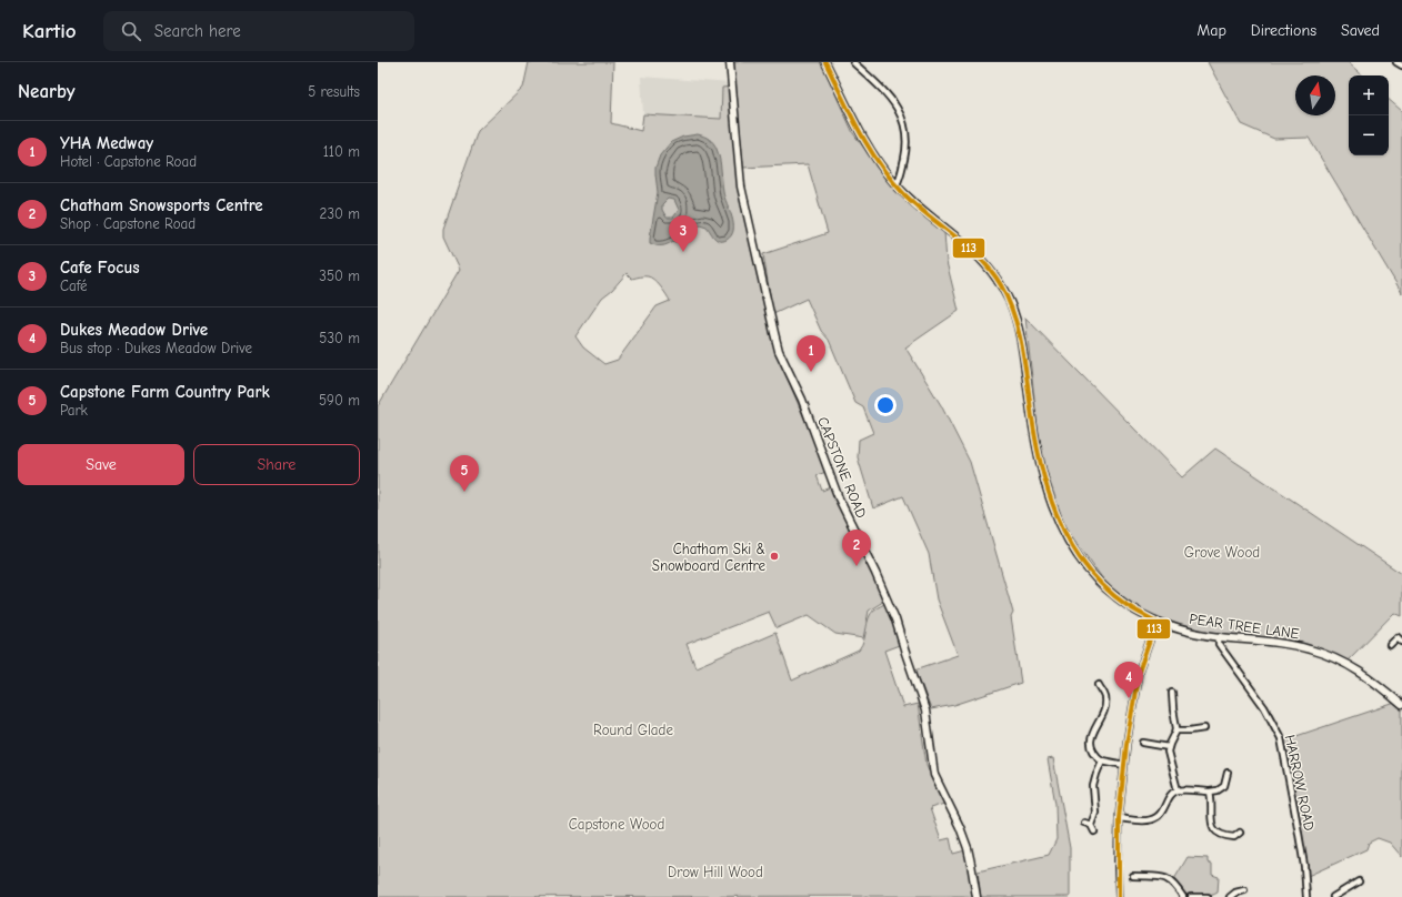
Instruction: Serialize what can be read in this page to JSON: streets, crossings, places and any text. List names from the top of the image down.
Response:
{
  "streets": {
    "street": ["CAPSTONE ROAD", "PEAR TREE LANE", "HARROW ROAD"]
  },
  "crossings": [
    ["PEAR TREE LANE", "HARROW ROAD"]
  ],
  "parks": [
    "Grove Wood",
    "Round Glade",
    "Capstone Wood",
    "Drow Hill Wood"
  ],
  "places": ["Chatham Ski & Snowboard Centre"],
  "lines": ["transit line 113"],
  "north": "top",
  "page": {
    "header": "Kartio",
    "search": "Search here",
    "nav": ["Map", "Directions", "Saved"],
    "heading": ["Nearby", "5 results"],
    "map_buttons": ["+", "−"],
    "list": [
      {
        "mark": "1",
        "name": "YHA Medway",
        "note": "Hotel · Capstone Road",
        "value": "110 m"
      },
      {
        "mark": "2",
        "name": "Chatham Snowsports Centre",
        "note": "Shop · Capstone Road",
        "value": "230 m"
      },
      {
        "mark": "3",
        "name": "Cafe Focus",
        "note": "Café",
        "value": "350 m"
      },
      {
        "mark": "4",
        "name": "Dukes Meadow Drive",
        "note": "Bus stop · Dukes Meadow Drive",
        "value": "530 m"
      },
      {
        "mark": "5",
        "name": "Capstone Farm Country Park",
        "note": "Park",
        "value": "590 m"
      }
    ],
    "pins": [
      "3",
      "1",
      "5",
      "2",
      "4"
    ],
    "buttons": ["Save", "Share"]
  }
}
